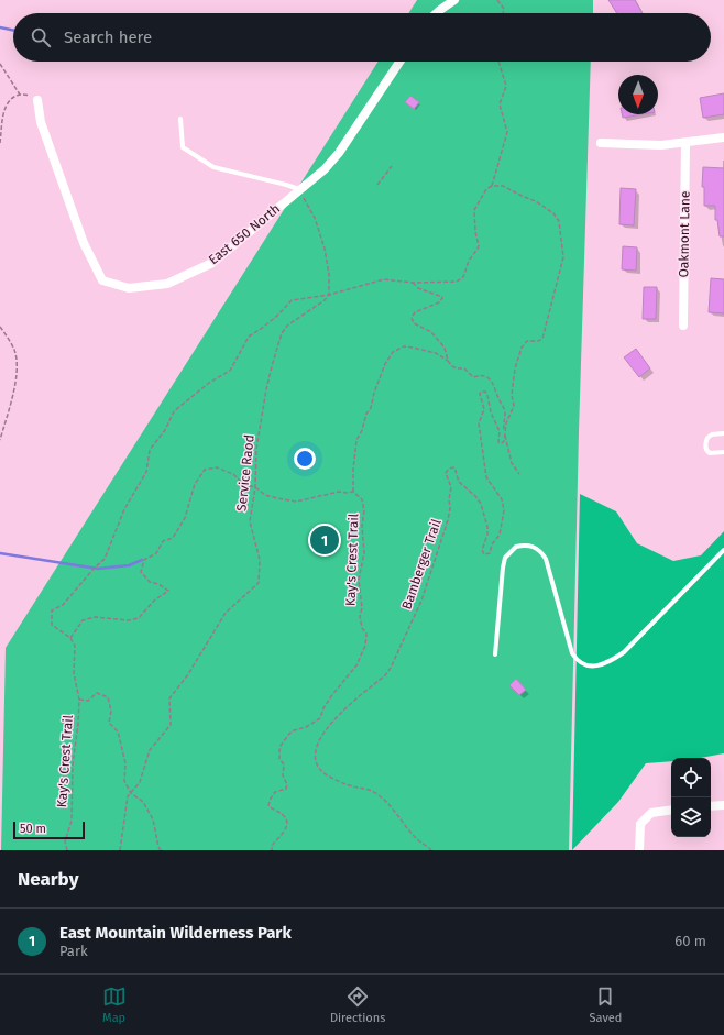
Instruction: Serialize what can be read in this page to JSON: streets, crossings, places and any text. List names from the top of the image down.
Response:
{
  "streets": {
    "street": ["East 650 North", "Oakmont Lane"],
    "path": ["Service Raod", "Kay's Crest Trail", "Bamberger Trail"]
  },
  "crossings": [
    ["Service Raod", "Kay's Crest Trail"]
  ],
  "scale_bar": "50 m",
  "north": "bottom",
  "page": {
    "search": "Search here",
    "pins": "1",
    "scale": "50 m",
    "heading": "Nearby",
    "list": [
      {
        "mark": "1",
        "name": "East Mountain Wilderness Park",
        "note": "Park",
        "value": "60 m"
      }
    ],
    "nav": ["Map", "Directions", "Saved"]
  }
}
